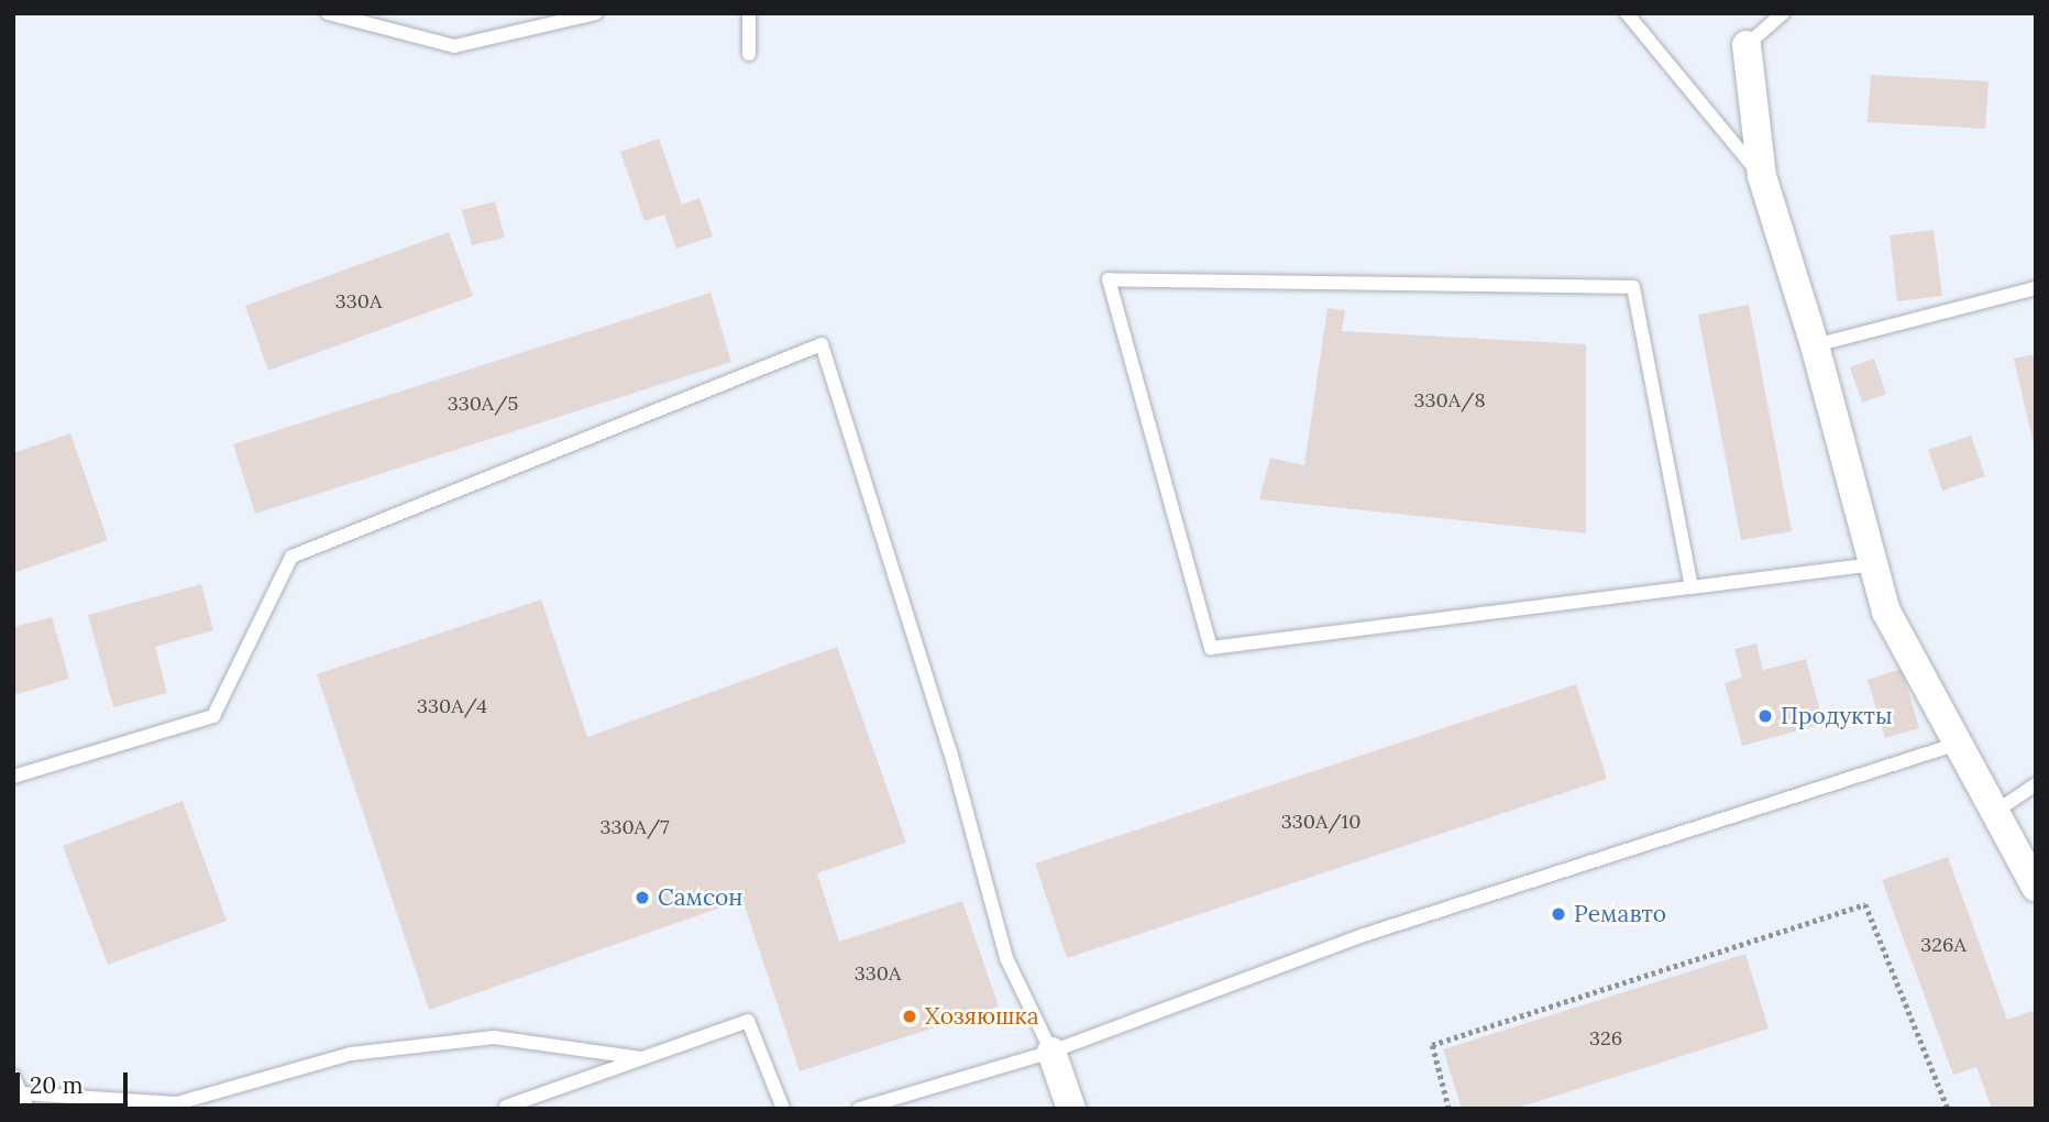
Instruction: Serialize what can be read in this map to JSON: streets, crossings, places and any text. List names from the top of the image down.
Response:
{
  "places": [
    "Продукты",
    "Самсон",
    "Ремавто",
    "Хозяюшка"
  ],
  "house_numbers": [
    "330А",
    "330А/8",
    "330А/5",
    "330А/4",
    "330А/10",
    "330А/7",
    "326А",
    "330А",
    "326"
  ],
  "scale_bar": "20 m"
}
